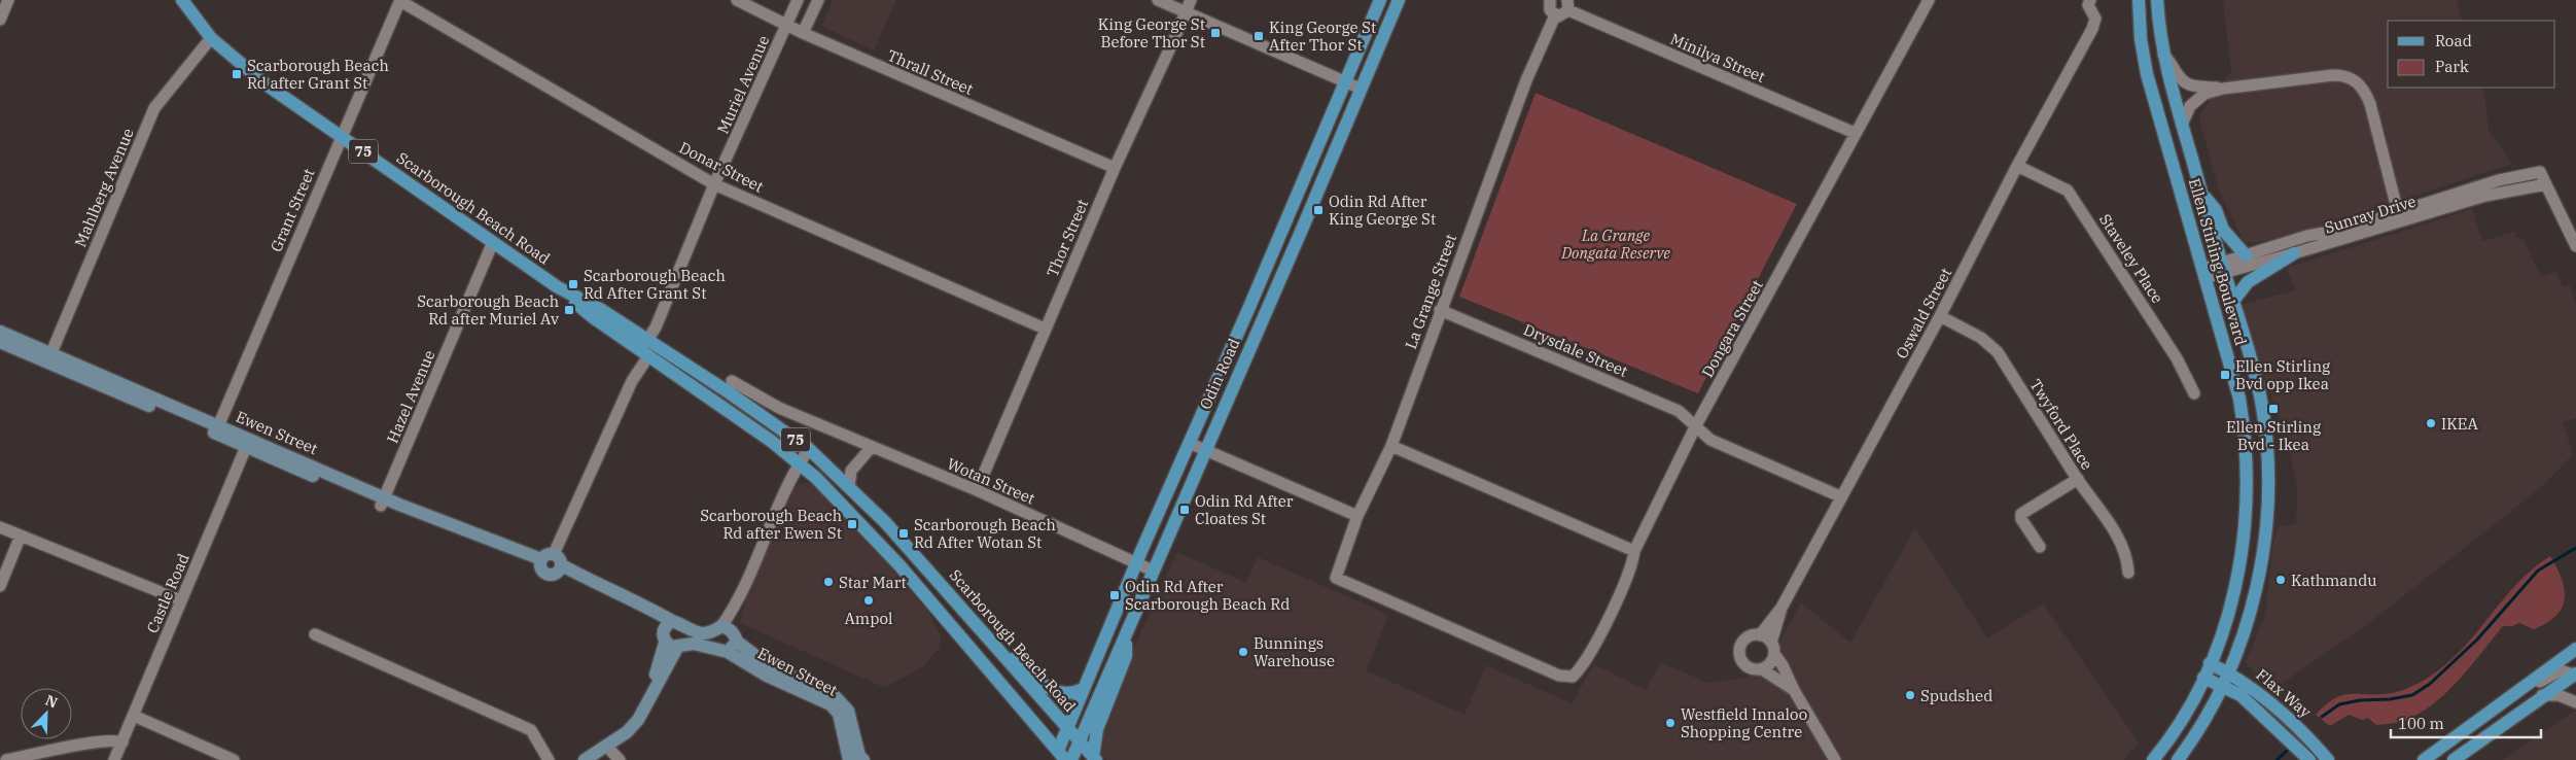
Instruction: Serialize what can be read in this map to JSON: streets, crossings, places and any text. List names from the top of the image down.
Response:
{
  "streets": {
    "main road": [
      "75",
      "Scarborough Beach Road",
      "Ellen Stirling Boulevard",
      "Odin Road",
      "Ewen Street",
      "Flax Way"
    ],
    "street": [
      "Minilya Street",
      "Thrall Street",
      "Muriel Avenue",
      "Donar Street",
      "Mahlberg Avenue",
      "Grant Street",
      "Sunray Drive",
      "Thor Street",
      "Staveley Place",
      "La Grange Street",
      "Oswald Street",
      "Dongara Street",
      "Drysdale Street",
      "Hazel Avenue",
      "Twyford Place",
      "Wotan Street",
      "Castle Road"
    ]
  },
  "crossings": [
    ["Minilya Street", "Dongara Street"],
    ["Thrall Street", "Muriel Avenue"],
    ["Thrall Street", "Thor Street"],
    ["Muriel Avenue", "Donar Street"],
    ["Muriel Avenue", "Scarborough Beach Road"],
    ["Muriel Avenue", "Ewen Street"],
    ["Donar Street", "Grant Street"],
    ["Donar Street", "Thor Street"],
    ["Mahlberg Avenue", "Scarborough Beach Road"],
    ["Mahlberg Avenue", "Ewen Street"],
    ["Scarborough Beach Road", "Grant Street"],
    ["Scarborough Beach Road", "Odin Road"],
    ["Scarborough Beach Road", "Hazel Avenue"],
    ["Grant Street", "Ewen Street"],
    ["Sunray Drive", "Ellen Stirling Boulevard"],
    ["Thor Street", "Wotan Street"],
    ["Staveley Place", "Oswald Street"],
    ["Ellen Stirling Boulevard", "Flax Way"],
    ["La Grange Street", "Dongara Street"],
    ["La Grange Street", "Drysdale Street"],
    ["Oswald Street", "Drysdale Street"],
    ["Oswald Street", "Twyford Place"],
    ["Dongara Street", "Drysdale Street"],
    ["Odin Road", "Wotan Street"],
    ["Hazel Avenue", "Ewen Street"],
    ["Ewen Street", "Castle Road"]
  ],
  "parks": ["La Grange Dongata Reserve"],
  "places": {
    "transit": [
      "King George St Before Thor St",
      "King George St After Thor St",
      "Scarborough Beach Rd after Grant St",
      "Odin Rd After King George St",
      "Scarborough Beach Rd After Grant St",
      "Scarborough Beach Rd after Muriel Av",
      "Ellen Stirling Bvd opp Ikea",
      "Ellen Stirling Bvd - Ikea",
      "Odin Rd After Cloates St",
      "Scarborough Beach Rd after Ewen St",
      "Scarborough Beach Rd After Wotan St",
      "Odin Rd After Scarborough Beach Rd"
    ],
    "other": [
      "IKEA",
      "Kathmandu",
      "Star Mart",
      "Ampol",
      "Bunnings Warehouse",
      "Spudshed",
      "Westfield Innaloo Shopping Centre"
    ]
  },
  "legend": ["Road", "Park"],
  "scale_bar": "100 m",
  "north": "top right"
}
